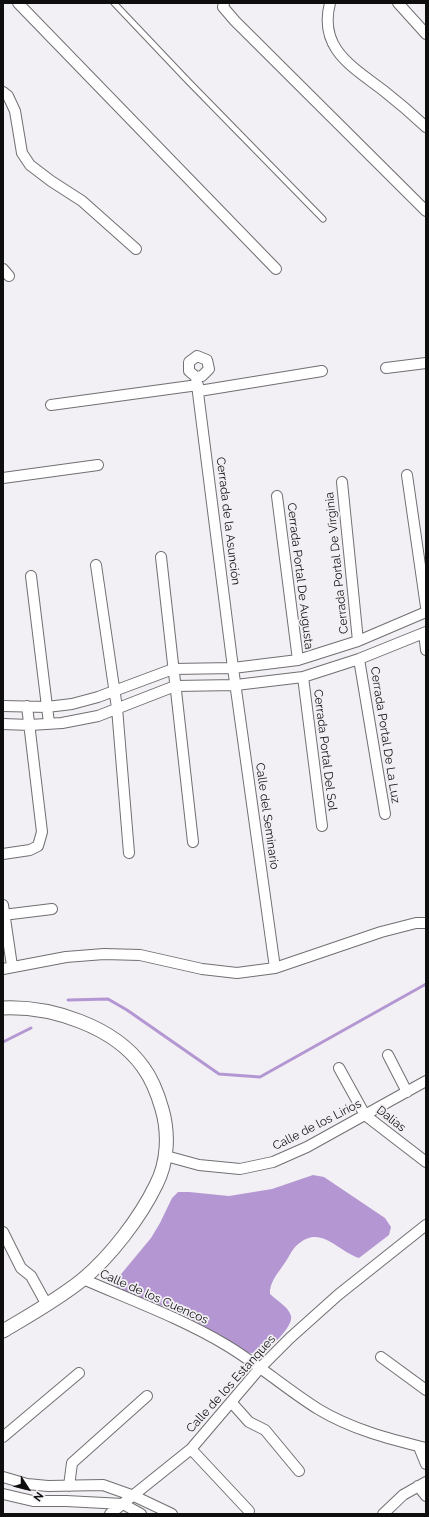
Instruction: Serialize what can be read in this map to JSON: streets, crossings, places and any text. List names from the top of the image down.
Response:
{
  "streets": {
    "street": [
      "Cerrada de la Asunción",
      "Cerrada Portal De Virginia",
      "Cerrada Portal De Augusta",
      "Cerrada Portal De La Luz",
      "Cerrada Portal Del Sol",
      "Calle del Seminario",
      "Dalías",
      "Calle de los Lirios",
      "Calle de los Cuencos",
      "Calle de los Estanques"
    ]
  },
  "crossings": [
    ["Cerrada de la Asunción", "Calle del Seminario"],
    ["Dalías", "Calle de los Lirios"],
    ["Calle de los Cuencos", "Calle de los Estanques"]
  ],
  "north": "bottom right"
}
